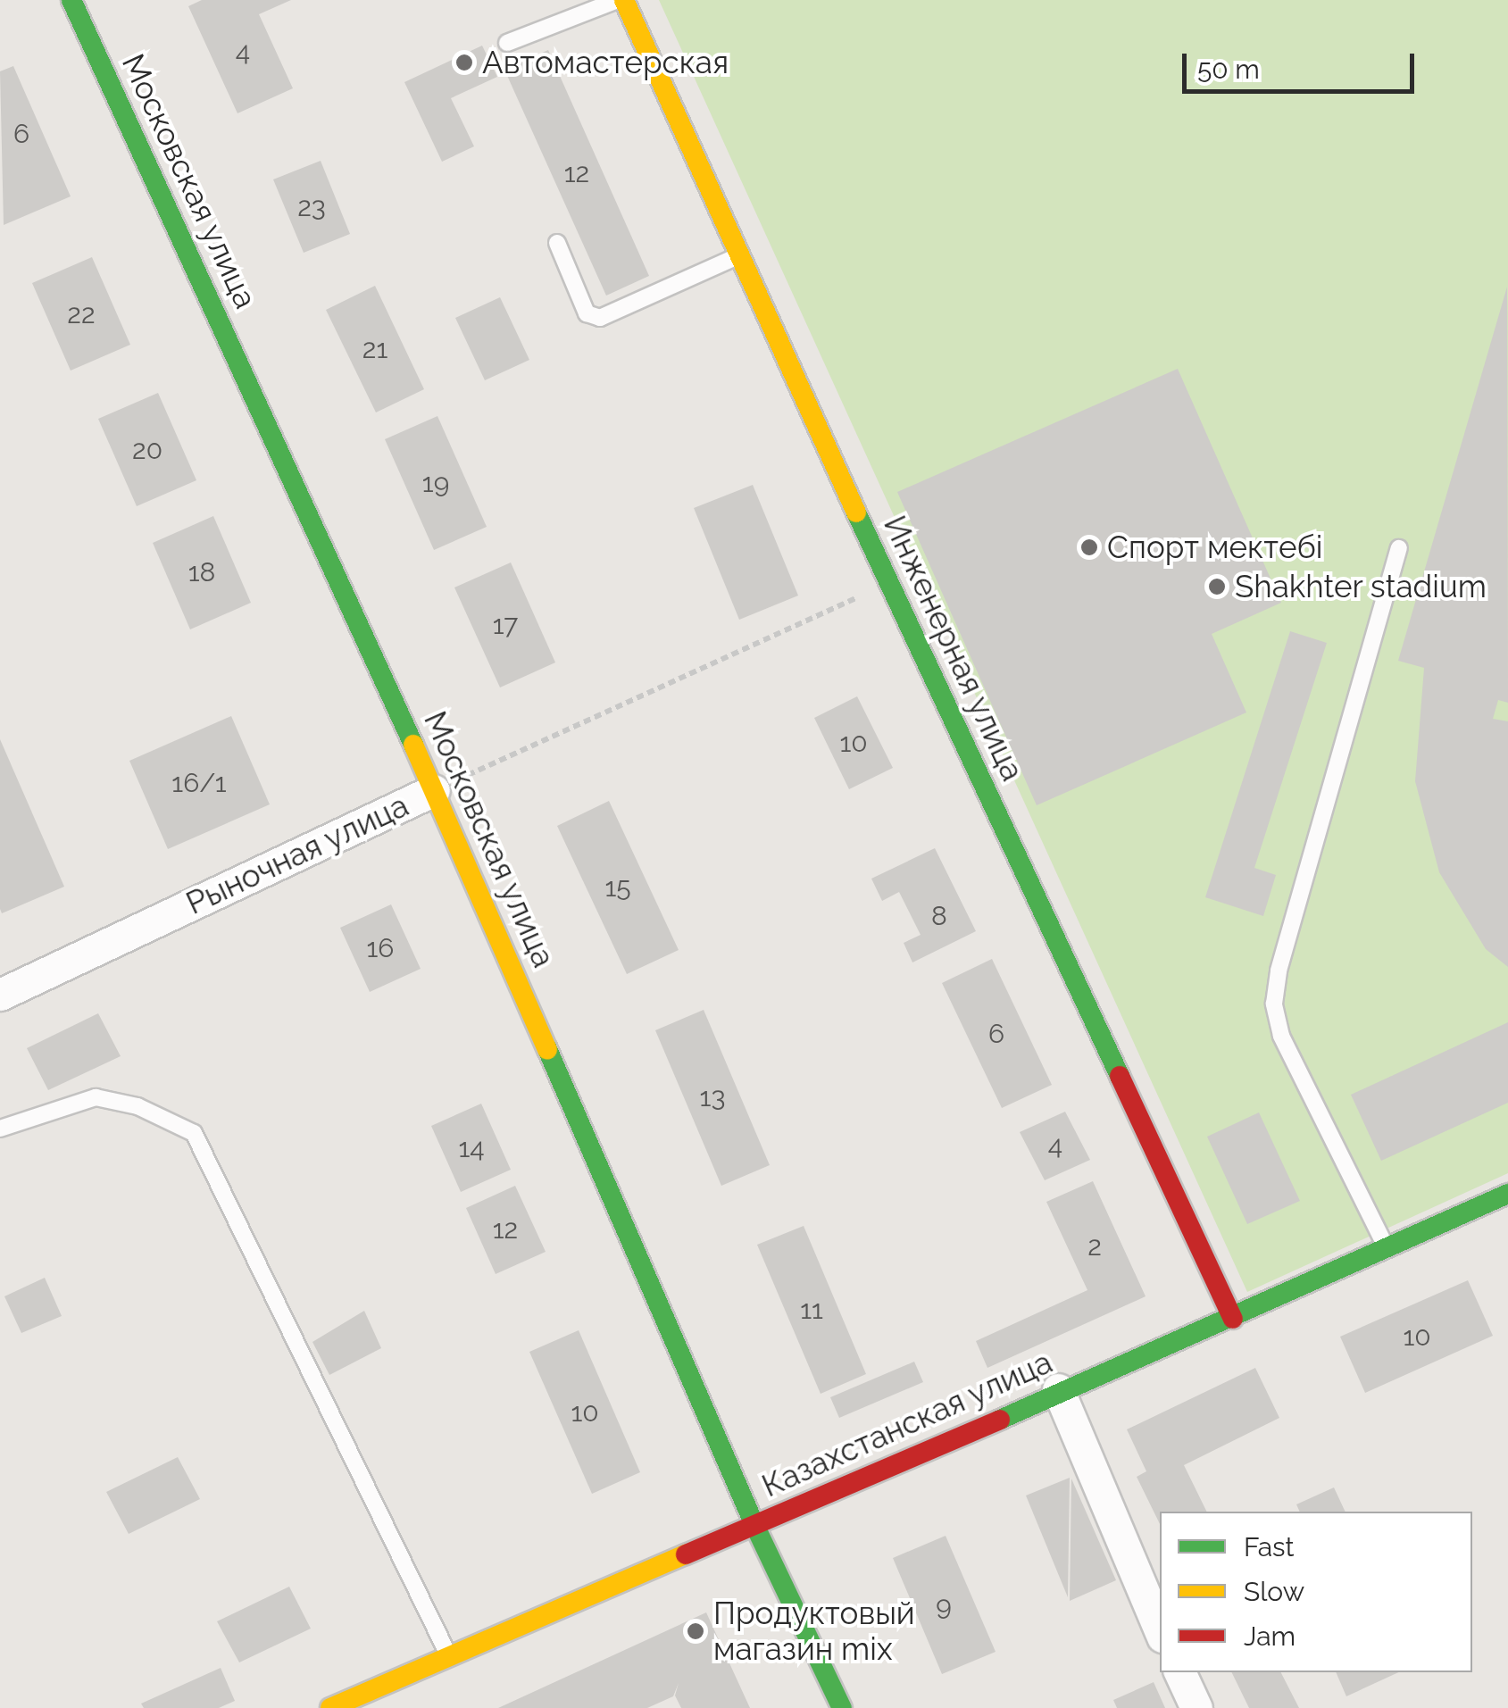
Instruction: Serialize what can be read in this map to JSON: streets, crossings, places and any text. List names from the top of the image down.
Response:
{
  "streets": {
    "street": [
      "Московская улица",
      "Инженерная улица",
      "Рыночная улица",
      "Казахстанская улица"
    ]
  },
  "crossings": [
    ["Московская улица", "Рыночная улица"],
    ["Московская улица", "Казахстанская улица"],
    ["Инженерная улица", "Рыночная улица"],
    ["Инженерная улица", "Казахстанская улица"]
  ],
  "places": [
    "Автомастерская",
    "Спорт мектебі",
    "Shakhter stadium",
    "Продуктовый магазин mix"
  ],
  "house_numbers": [
    "4",
    "6",
    "12",
    "23",
    "22",
    "21",
    "20",
    "19",
    "18",
    "17",
    "10",
    "16/1",
    "15",
    "8",
    "16",
    "6",
    "13",
    "4",
    "14",
    "12",
    "2",
    "11",
    "10",
    "10",
    "9"
  ],
  "legend": ["Fast", "Slow", "Jam"],
  "scale_bar": "50 m"
}
